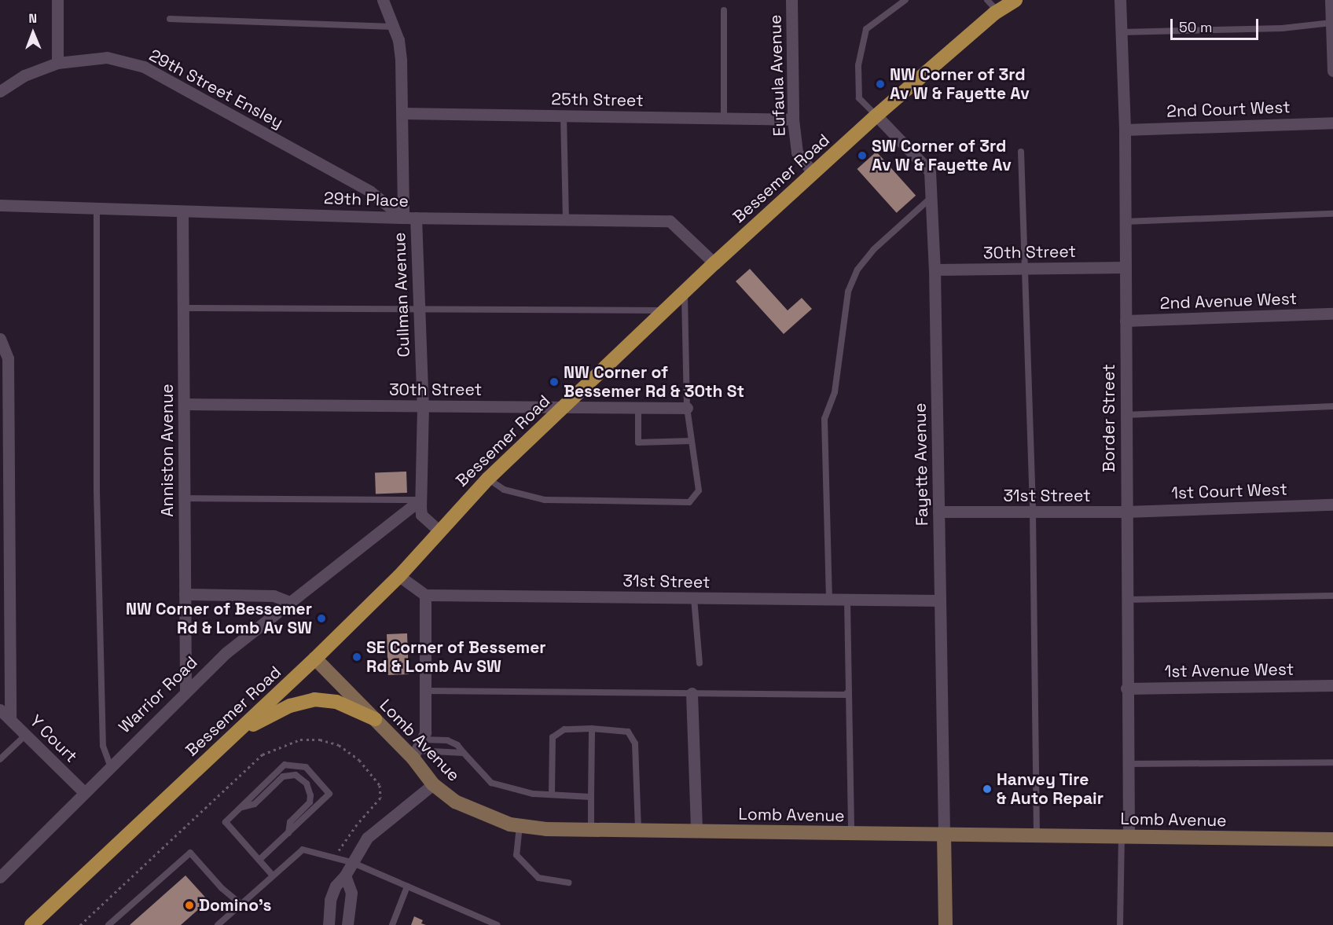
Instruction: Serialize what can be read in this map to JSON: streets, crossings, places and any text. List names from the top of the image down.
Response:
{
  "streets": {
    "main road": ["Bessemer Road", "Lomb Avenue"],
    "street": [
      "Eufaula Avenue",
      "29th Street Ensley",
      "25th Street",
      "2nd Court West",
      "29th Place",
      "30th Street",
      "Cullman Avenue",
      "2nd Avenue West",
      "Border Street",
      "Anniston Avenue",
      "Fayette Avenue",
      "1st Court West",
      "31st Street",
      "1st Avenue West",
      "Warrior Road",
      "Y Court"
    ]
  },
  "crossings": [
    ["Eufaula Avenue", "25th Street"],
    ["Eufaula Avenue", "Bessemer Road"],
    ["29th Street Ensley", "29th Place"],
    ["29th Street Ensley", "Cullman Avenue"],
    ["25th Street", "Cullman Avenue"],
    ["2nd Court West", "Border Street"],
    ["Bessemer Road", "29th Place"],
    ["Bessemer Road", "30th Street"],
    ["Bessemer Road", "Cullman Avenue"],
    ["Bessemer Road", "Fayette Avenue"],
    ["Bessemer Road", "Lomb Avenue"],
    ["29th Place", "Cullman Avenue"],
    ["29th Place", "Anniston Avenue"],
    ["30th Street", "Cullman Avenue"],
    ["30th Street", "Border Street"],
    ["30th Street", "Anniston Avenue"],
    ["30th Street", "Fayette Avenue"],
    ["Cullman Avenue", "Warrior Road"],
    ["2nd Avenue West", "Border Street"],
    ["Border Street", "1st Court West"],
    ["Border Street", "31st Street"],
    ["Border Street", "1st Avenue West"],
    ["Border Street", "Lomb Avenue"],
    ["Anniston Avenue", "Warrior Road"],
    ["Fayette Avenue", "31st Street"],
    ["Fayette Avenue", "Lomb Avenue"],
    ["1st Court West", "31st Street"],
    ["Warrior Road", "Y Court"]
  ],
  "places": [
    "NW Corner of 3rd Av W & Fayette Av",
    "SW Corner of 3rd Av W & Fayette Av",
    "NW Corner of Bessemer Rd & 30th St",
    "NW Corner of Bessemer Rd & Lomb Av SW",
    "SE Corner of Bessemer Rd & Lomb Av SW",
    "Hanvey Tire & Auto Repair",
    "Domino's"
  ],
  "scale_bar": "50 m",
  "north": "top"
}
